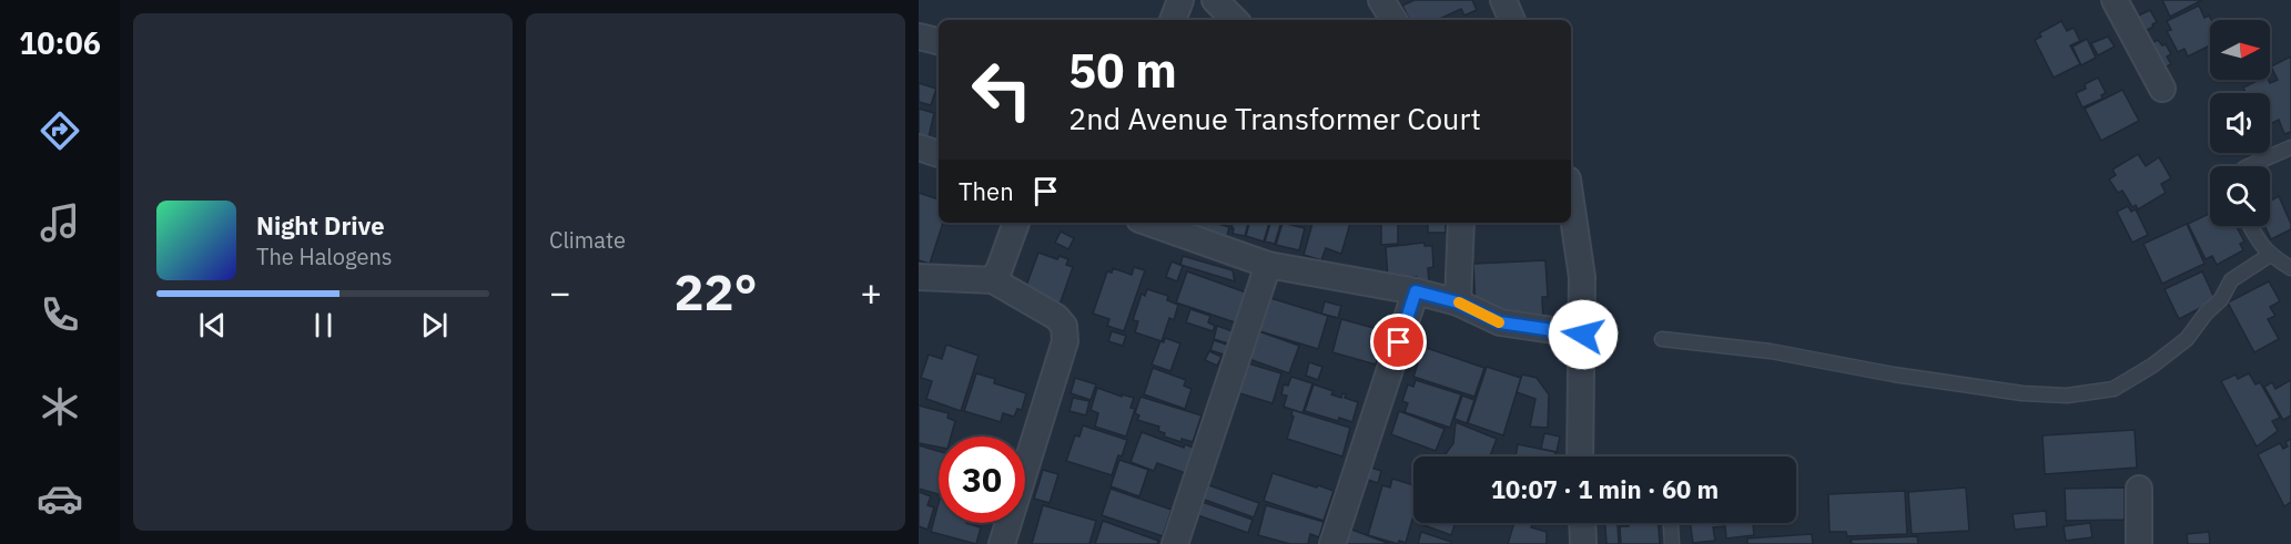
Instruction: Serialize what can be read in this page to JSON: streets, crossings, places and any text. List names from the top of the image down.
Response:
{
  "north": "right",
  "page": {
    "tabs": "10:06",
    "tile": "Climate",
    "turn": ["50 m", "2nd Avenue Transformer Court"],
    "then": "Then",
    "song": ["Night Drive", "The Halogens"],
    "heat": ["−", "22°", "+"],
    "limit": "30",
    "trip": "10:07 · 1 min · 60 m"
  }
}
